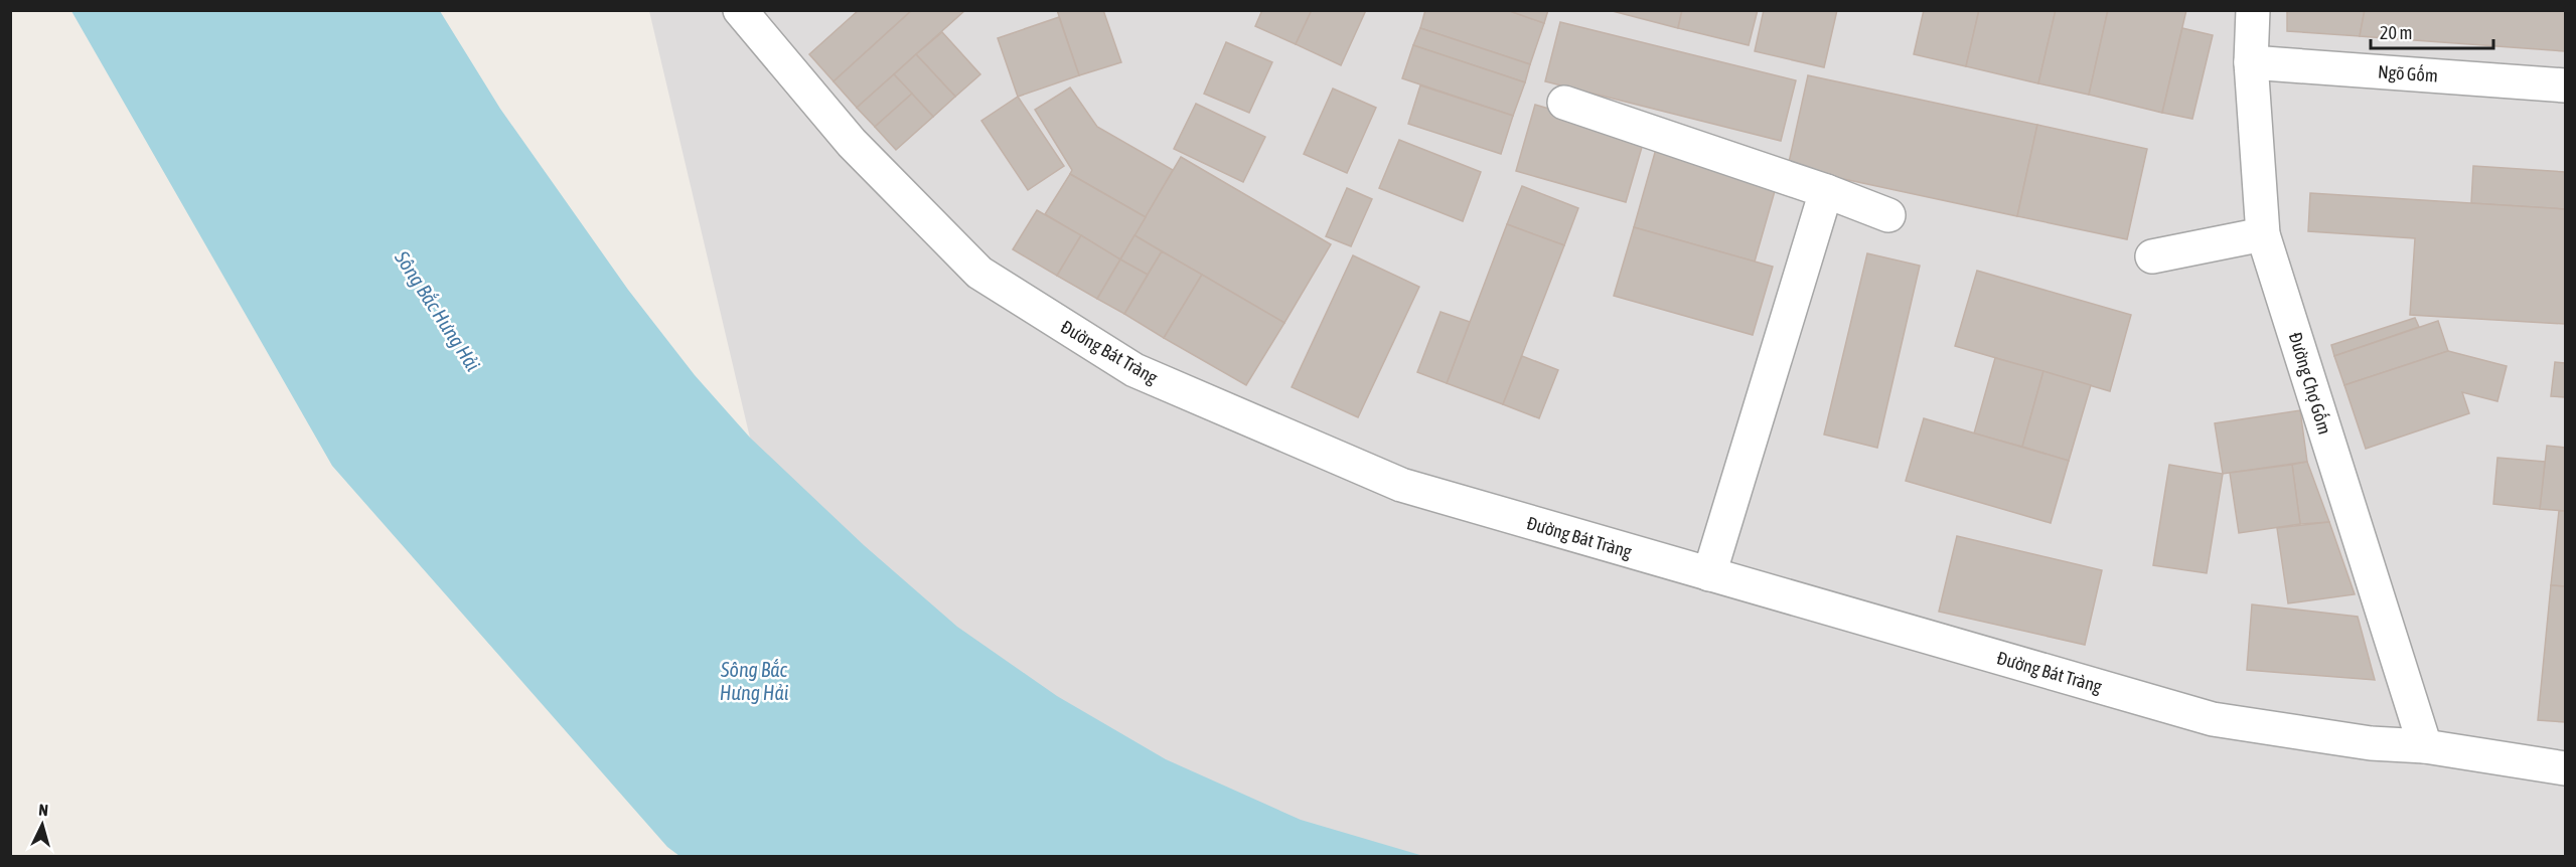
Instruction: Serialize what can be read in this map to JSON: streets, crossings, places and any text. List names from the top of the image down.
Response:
{
  "streets": {
    "street": ["Ngõ Gốm", "Đường Bát Tràng", "Đường Chợ Gốm"]
  },
  "crossings": [
    ["Ngõ Gốm", "Đường Chợ Gốm"],
    ["Đường Bát Tràng", "Đường Chợ Gốm"]
  ],
  "water": ["Sông Bắc Hưng Hải"],
  "scale_bar": "20 m",
  "north": "top"
}
